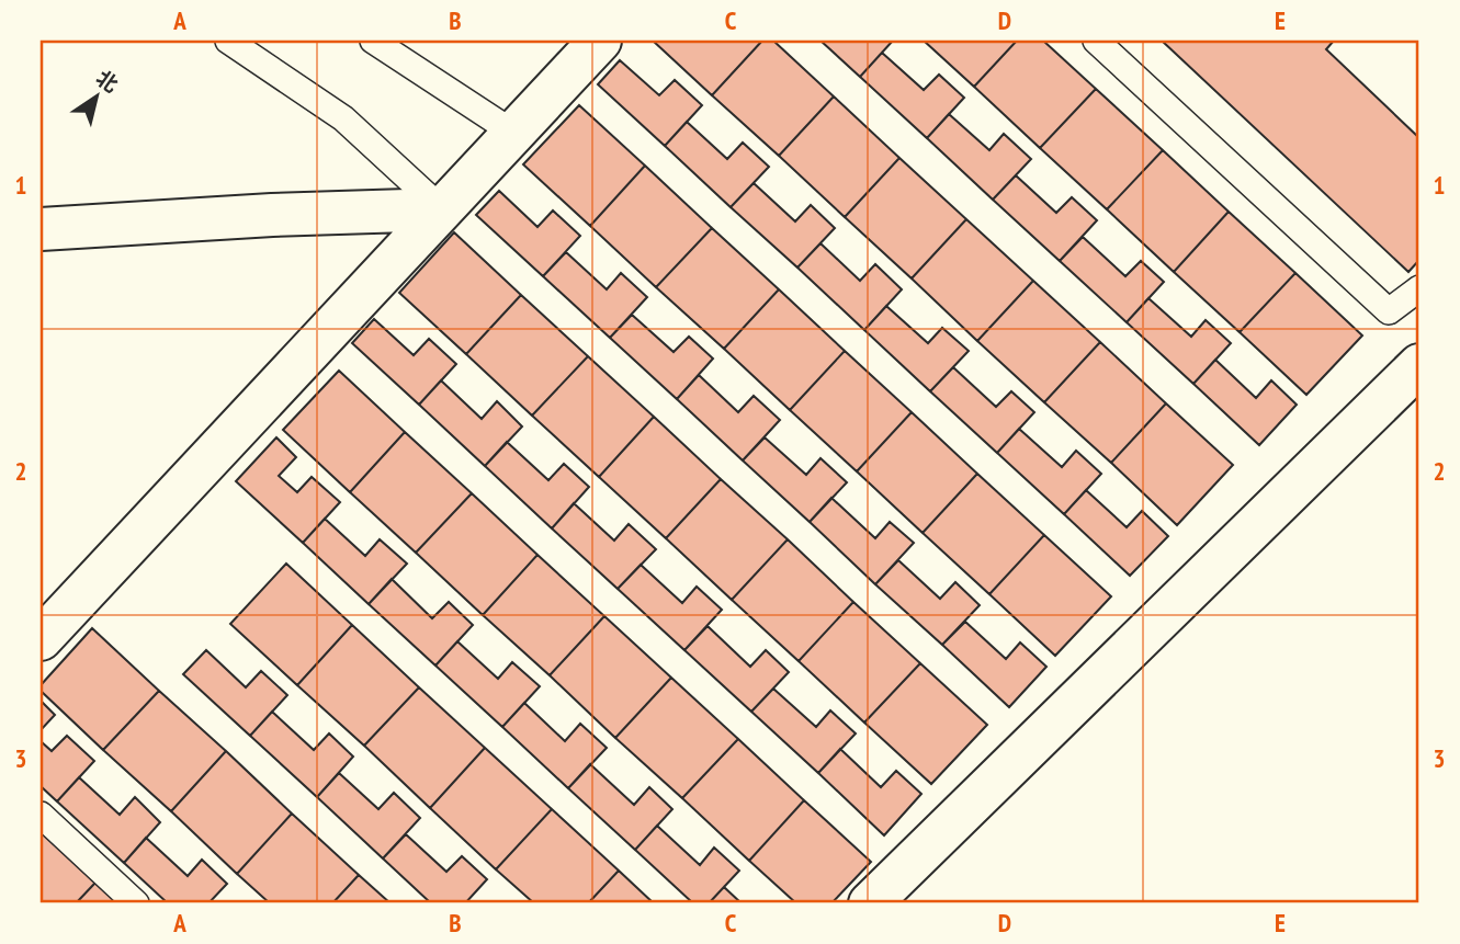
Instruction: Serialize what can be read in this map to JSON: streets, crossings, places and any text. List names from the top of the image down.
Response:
{
  "north": "top right",
  "grid": {
    "columns": [
      "A",
      "B",
      "C",
      "D",
      "E"
    ],
    "rows": ["1", "2", "3"]
  }
}
